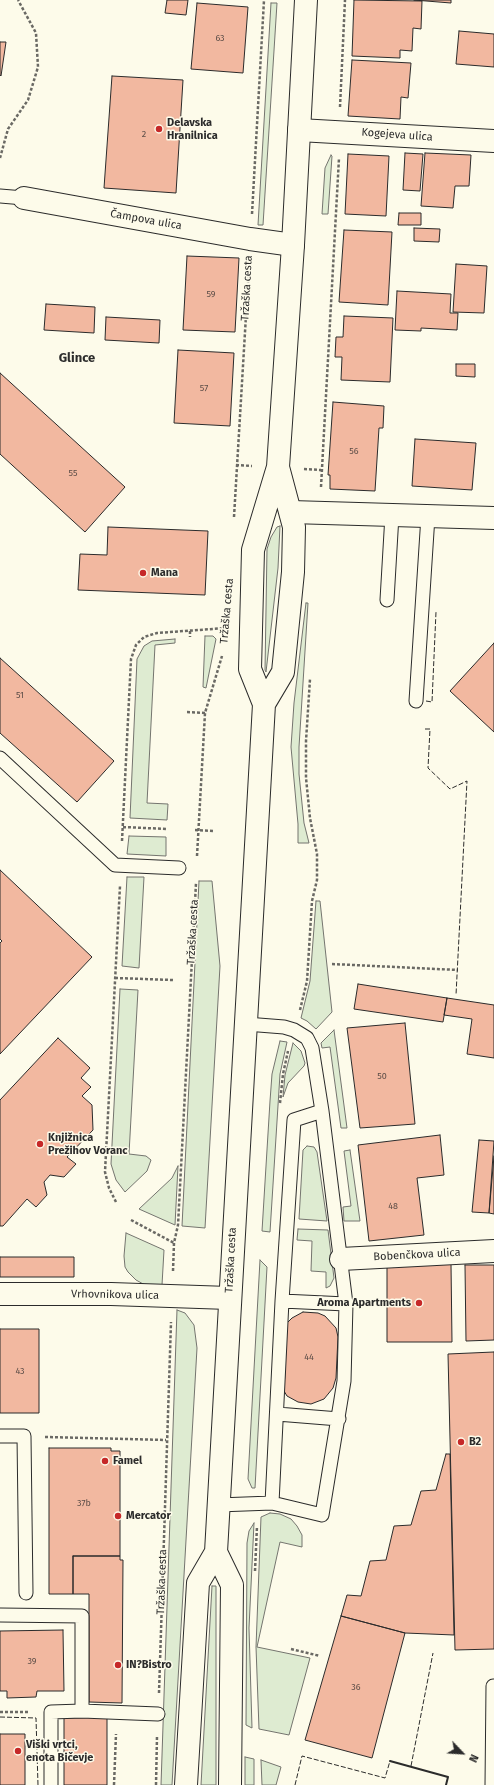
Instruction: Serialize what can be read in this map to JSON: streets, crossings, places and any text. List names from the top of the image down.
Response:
{
  "streets": {
    "main road": [
      "Kogejeva ulica",
      "Čampova ulica",
      "Tržaška cesta",
      "Bobenčkova ulica",
      "Vrhovnikova ulica"
    ]
  },
  "crossings": [
    ["Kogejeva ulica", "Tržaška cesta"],
    ["Čampova ulica", "Tržaška cesta"],
    ["Tržaška cesta", "Vrhovnikova ulica"]
  ],
  "districts": ["Glince"],
  "places": [
    "Delavska Hranilnica",
    "Mana",
    "Knjižnica Prežihov Voranc",
    "Aroma Apartments",
    "B2",
    "Famel",
    "Mercator",
    "IN?Bistro",
    "Viški vrtci, enota Bičevje"
  ],
  "house_numbers": [
    "63",
    "2",
    "59",
    "57",
    "56",
    "55",
    "51",
    "50",
    "48",
    "44",
    "43",
    "37b",
    "39",
    "36"
  ],
  "north": "bottom right"
}
